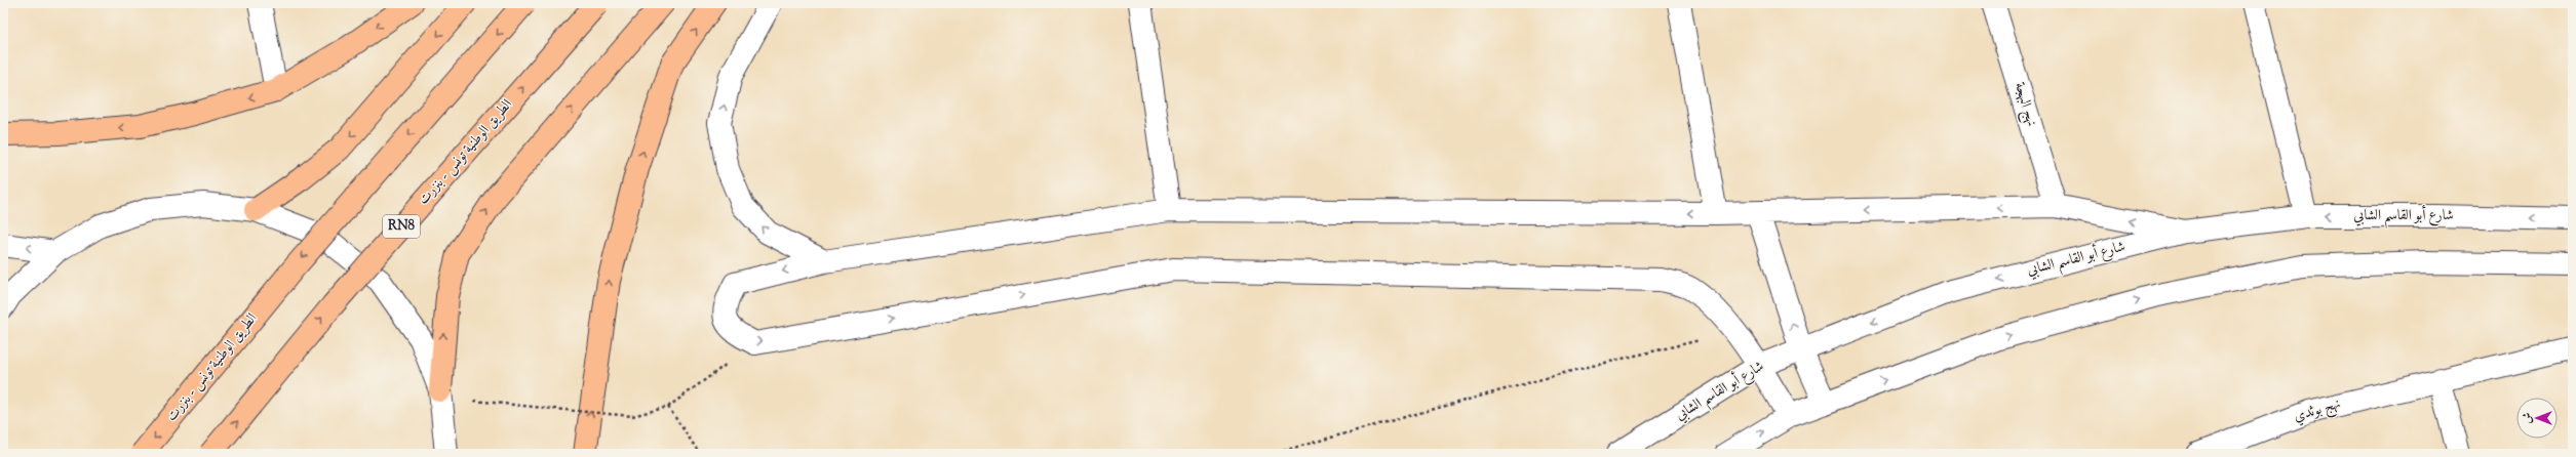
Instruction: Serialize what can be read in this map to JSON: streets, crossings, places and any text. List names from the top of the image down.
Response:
{
  "streets": {
    "highway": ["الطريق الوطنية تونس - بنزرت", "RN8"],
    "street": ["نهج البهجة", "شارع أبو القاسم الشابي", "نهج بوثدي"]
  },
  "north": "left"
}
